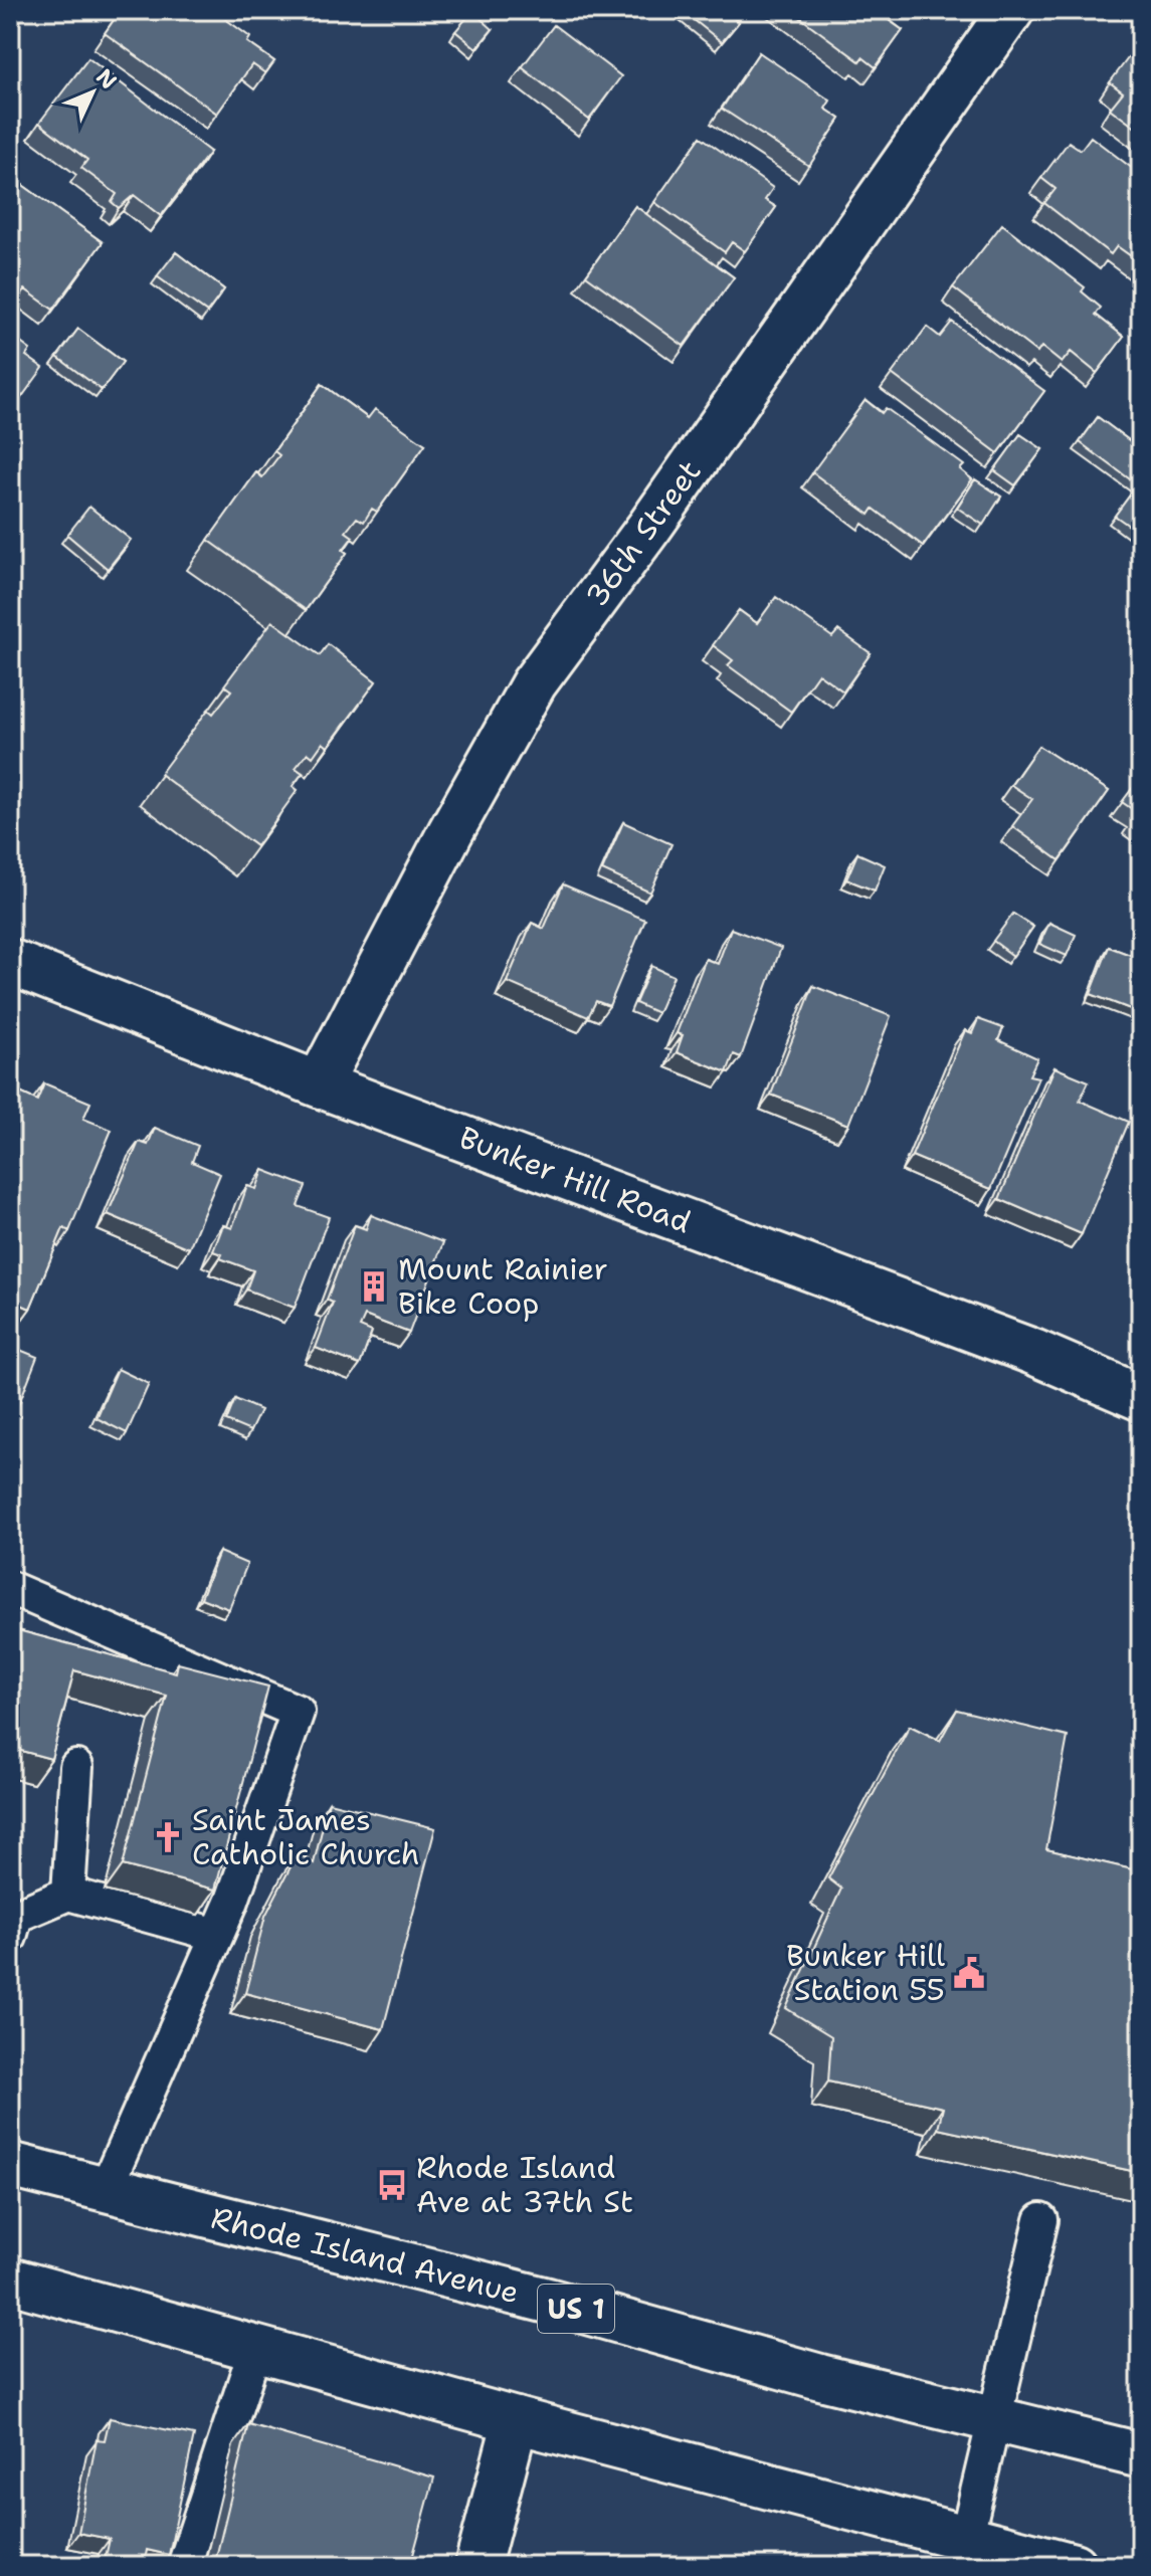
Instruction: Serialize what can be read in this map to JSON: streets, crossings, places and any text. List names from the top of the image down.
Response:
{
  "streets": {
    "street": [
      "36th Street",
      "Bunker Hill Road",
      "Rhode Island Avenue",
      "US 1"
    ]
  },
  "crossings": [
    ["36th Street", "Bunker Hill Road"]
  ],
  "places": {
    "building": ["Mount Rainier Bike Coop"],
    "church": ["Saint James Catholic Church"],
    "public building": ["Bunker Hill Station 55"],
    "bus stop": ["Rhode Island Ave at 37th St"]
  },
  "north": "top right"
}
